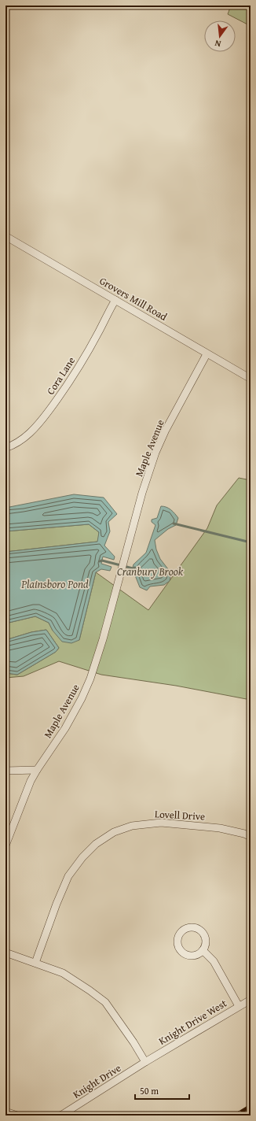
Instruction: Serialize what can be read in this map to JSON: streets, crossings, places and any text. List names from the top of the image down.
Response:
{
  "streets": {
    "street": [
      "Grovers Mill Road",
      "Cora Lane",
      "Maple Avenue",
      "Lovell Drive",
      "Knight Drive West",
      "Knight Drive"
    ]
  },
  "crossings": [
    ["Grovers Mill Road", "Cora Lane"],
    ["Grovers Mill Road", "Maple Avenue"],
    ["Knight Drive West", "Knight Drive"]
  ],
  "water": ["Cranbury Brook", "Plainsboro Pond"],
  "scale_bar": "50 m",
  "north": "bottom"
}
